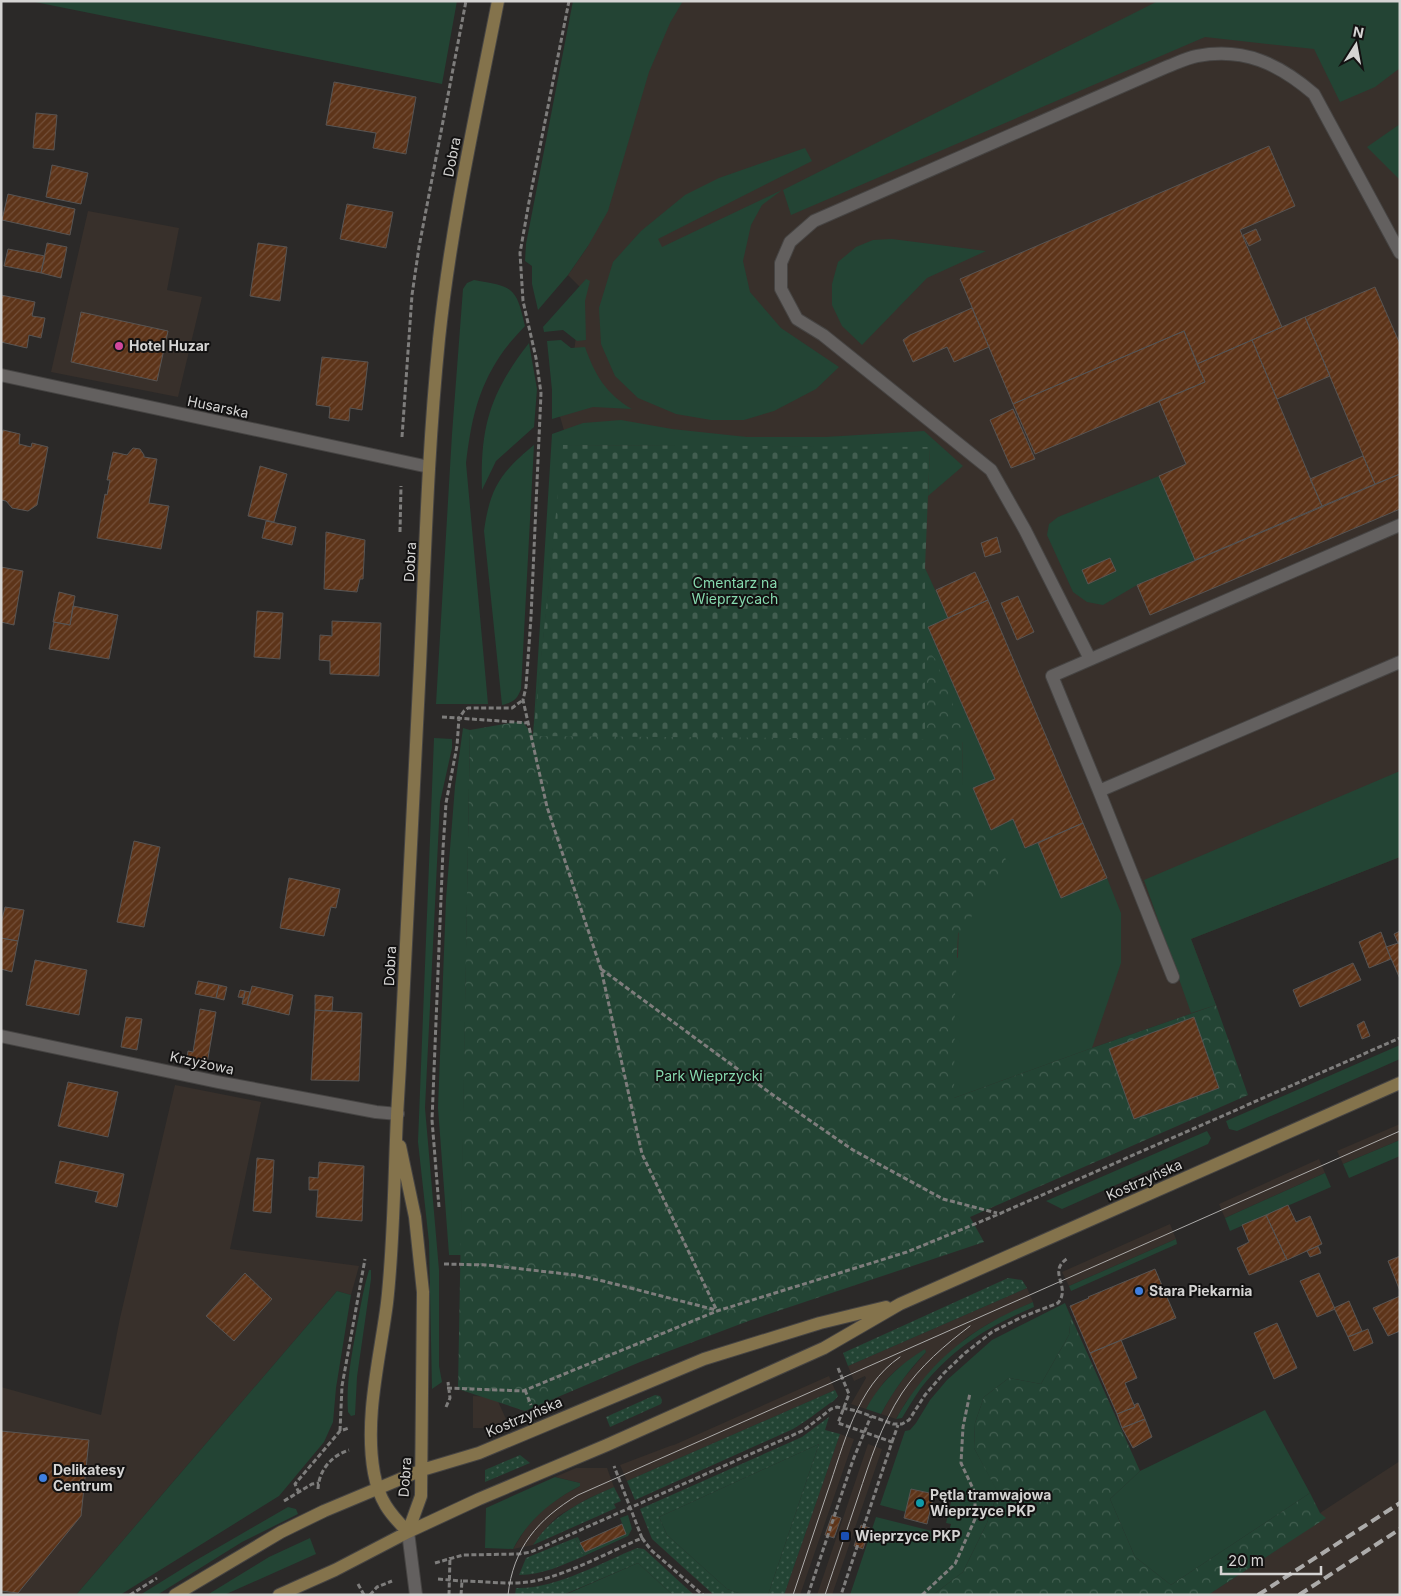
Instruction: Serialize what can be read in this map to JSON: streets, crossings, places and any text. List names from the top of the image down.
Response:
{
  "streets": {
    "main road": ["Dobra", "Kostrzyńska"],
    "street": ["Husarska", "Krzyżowa"]
  },
  "crossings": [
    ["Dobra", "Husarska"],
    ["Dobra", "Krzyżowa"],
    ["Dobra", "Kostrzyńska"]
  ],
  "parks": ["Cmentarz na Wieprzycach", "Park Wieprzycki"],
  "places": {
    "other": [
      "Hotel Huzar",
      "Stara Piekarnia",
      "Delikatesy Centrum",
      "Pętla tramwajowa Wieprzyce PKP"
    ],
    "transit": ["Wieprzyce PKP"]
  },
  "scale_bar": "20 m",
  "north": "top"
}
